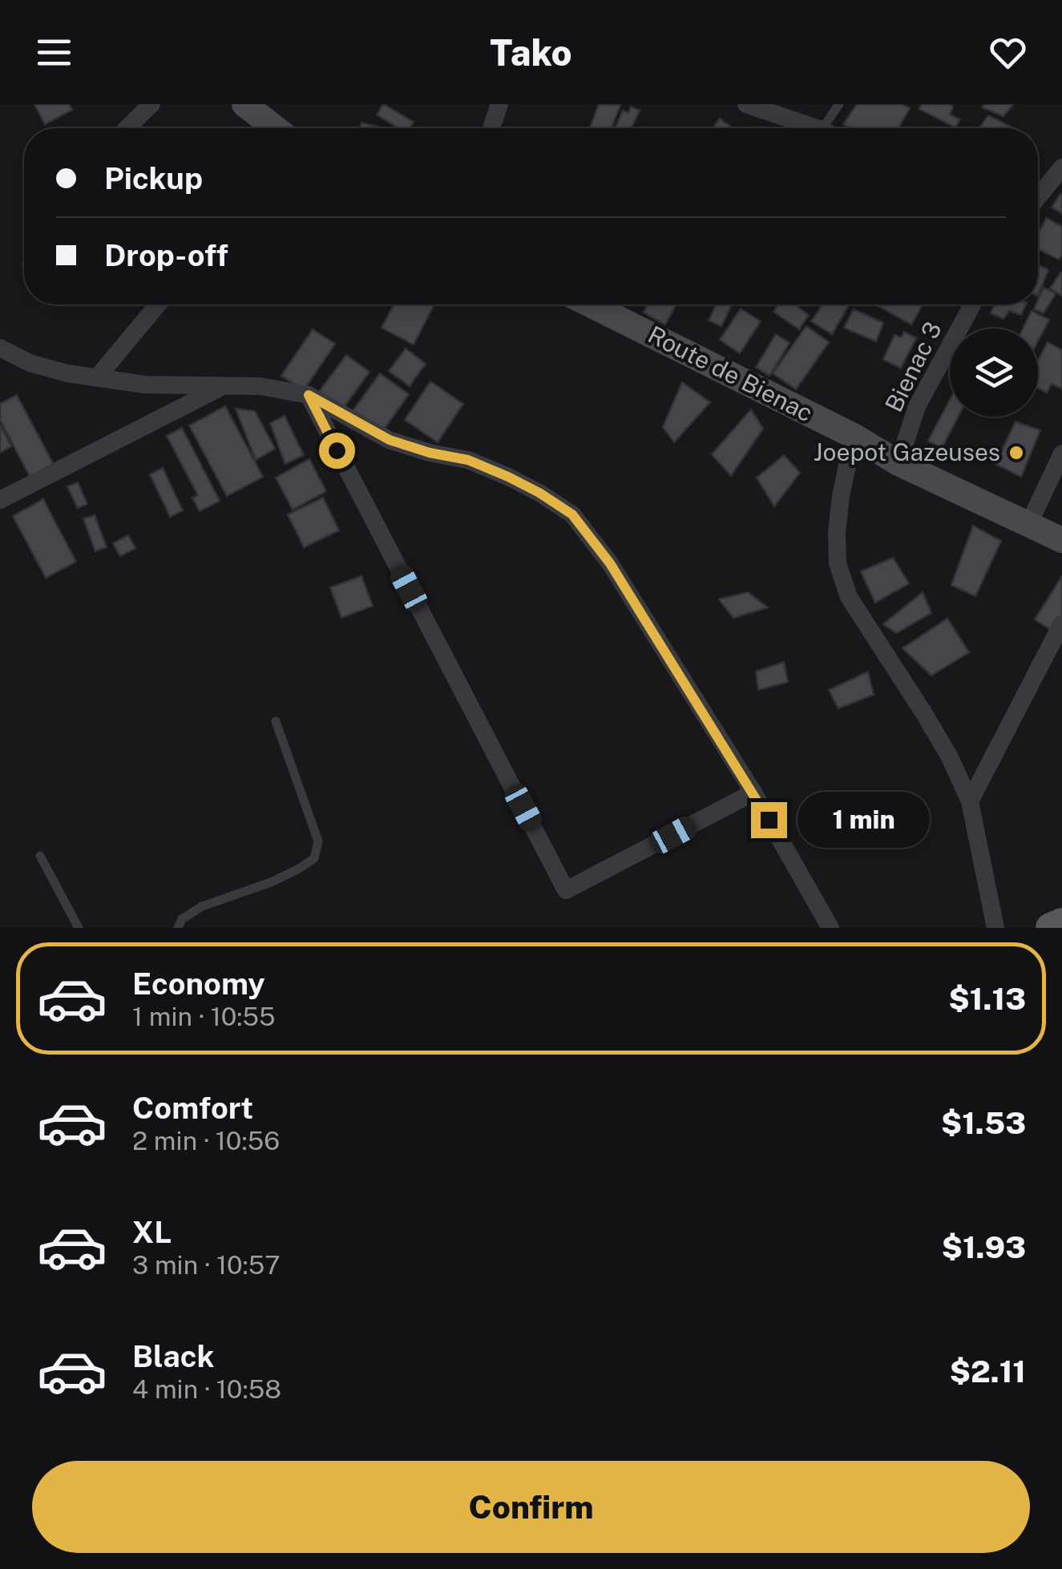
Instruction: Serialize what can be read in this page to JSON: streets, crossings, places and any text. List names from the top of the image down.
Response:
{
  "streets": {
    "main road": ["Route de Bienac"],
    "street": ["Bienac 3"]
  },
  "crossings": [
    ["Bienac 3", "Route de Bienac"]
  ],
  "places": ["Joepot Gazeuses"],
  "page": {
    "header": "Tako",
    "banner": ["Pickup", "Drop-off"],
    "bubble": "1 min",
    "list": [
      {
        "name": "Economy",
        "note": "1 min · 10:55",
        "value": "$1.13"
      },
      {
        "name": "Comfort",
        "note": "2 min · 10:56",
        "value": "$1.53"
      },
      {
        "name": "XL",
        "note": "3 min · 10:57",
        "value": "$1.93"
      },
      {
        "name": "Black",
        "note": "4 min · 10:58",
        "value": "$2.11"
      }
    ],
    "buttons": "Confirm"
  }
}
